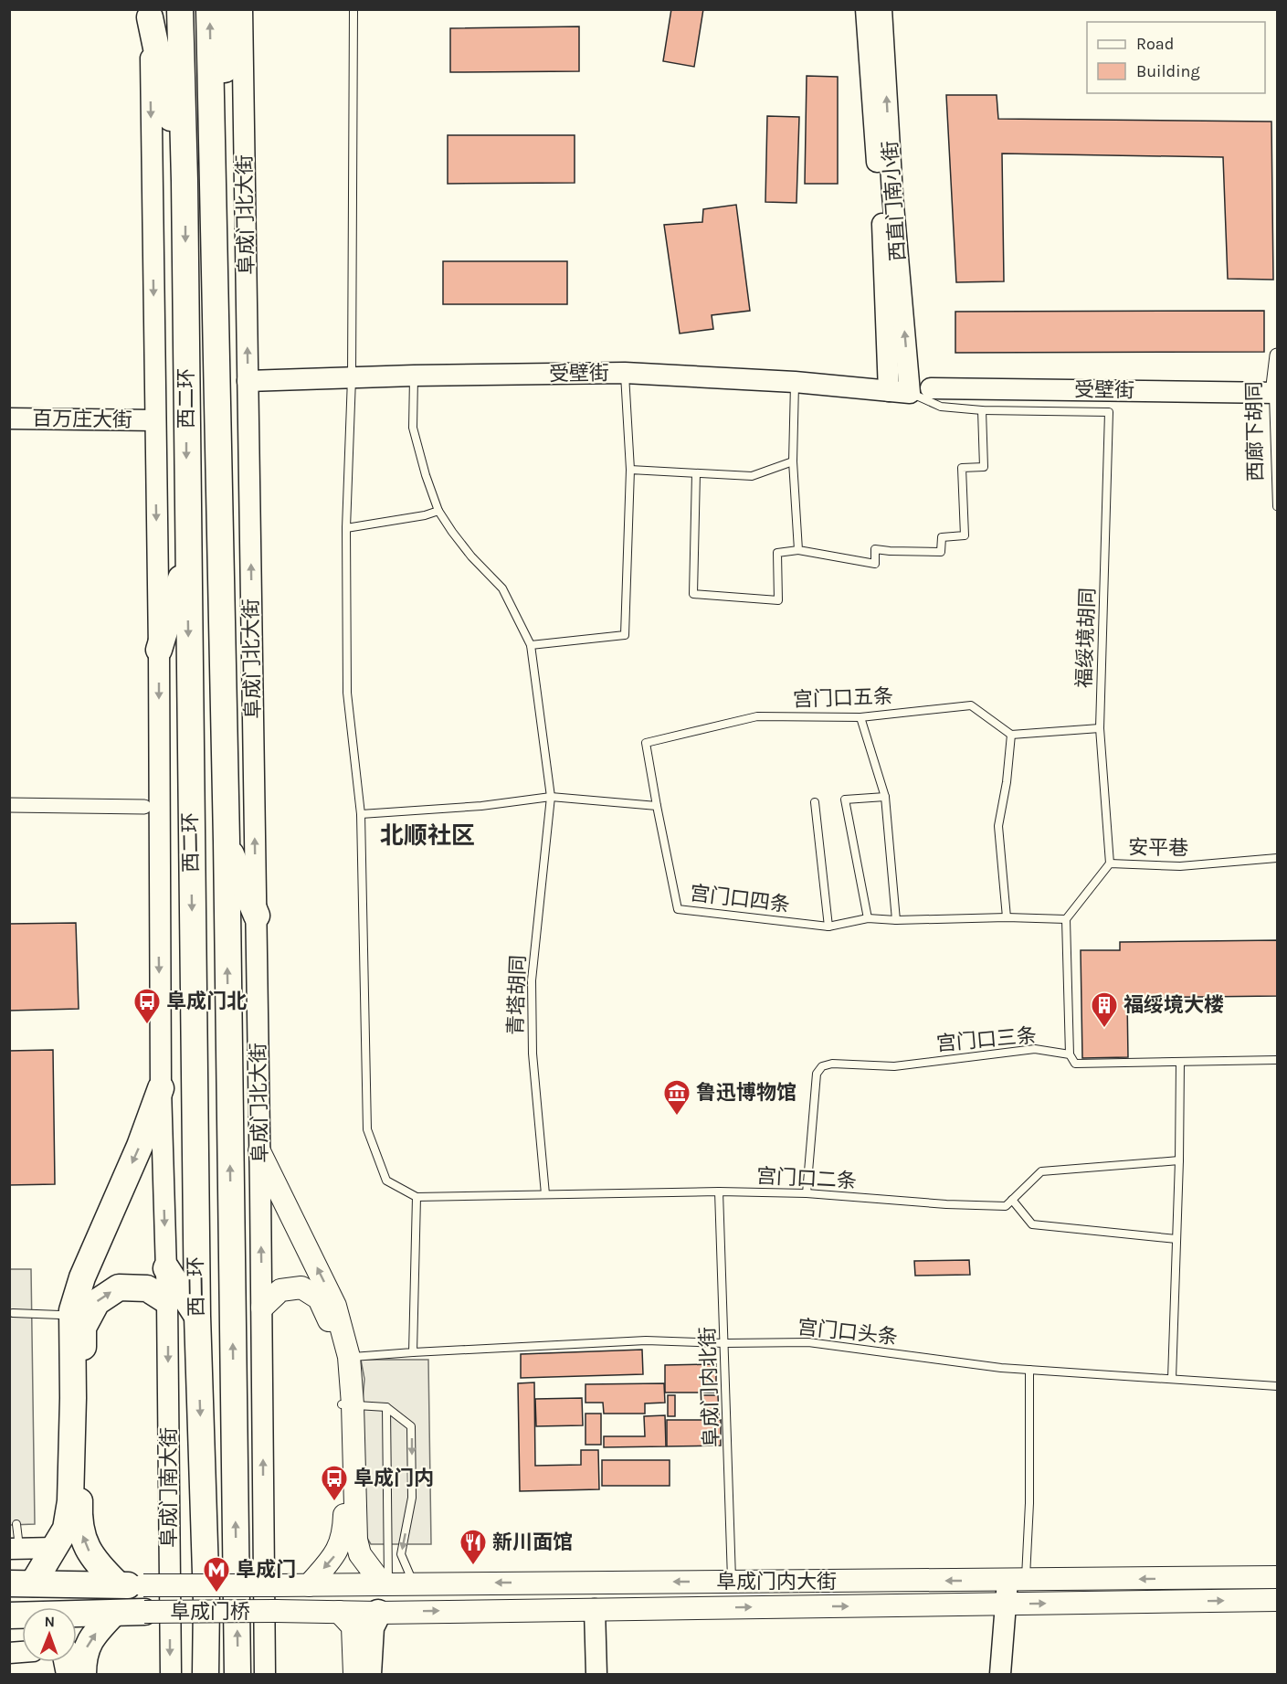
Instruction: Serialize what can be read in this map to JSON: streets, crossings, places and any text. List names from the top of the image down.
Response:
{
  "streets": {
    "highway": ["西二环"],
    "main road": ["阜成门内大街", "阜成门桥"],
    "street": [
      "西直门南小街",
      "阜成门北大街",
      "受壁街",
      "百万庄大街",
      "西廊下胡同",
      "阜成门南大街"
    ],
    "lane": [
      "福绥境胡同",
      "宫门口五条",
      "安平巷",
      "宫门口四条",
      "青塔胡同",
      "宫门口三条",
      "宫门口二条",
      "宫门口头条",
      "阜成门内北街"
    ]
  },
  "crossings": [
    ["西直门南小街", "受壁街"],
    ["阜成门北大街", "受壁街"],
    ["受壁街", "西廊下胡同"],
    ["受壁街", "青塔胡同"],
    ["福绥境胡同", "安平巷"],
    ["宫门口五条", "宫门口四条"],
    ["安平巷", "宫门口四条"],
    ["青塔胡同", "宫门口二条"],
    ["宫门口三条", "宫门口二条"],
    ["宫门口二条", "阜成门内北街"],
    ["宫门口头条", "阜成门内北街"],
    ["阜成门内北街", "阜成门内大街"],
    ["阜成门内大街", "阜成门桥"]
  ],
  "districts": ["北顺社区"],
  "places": {
    "bus stop": ["阜成门北", "阜成门内"],
    "building": ["福绥境大楼"],
    "museum": ["鲁迅博物馆"],
    "restaurant": ["新川面馆"],
    "metro station": ["阜成门"]
  },
  "legend": ["Road", "Building"],
  "north": "top"
}
